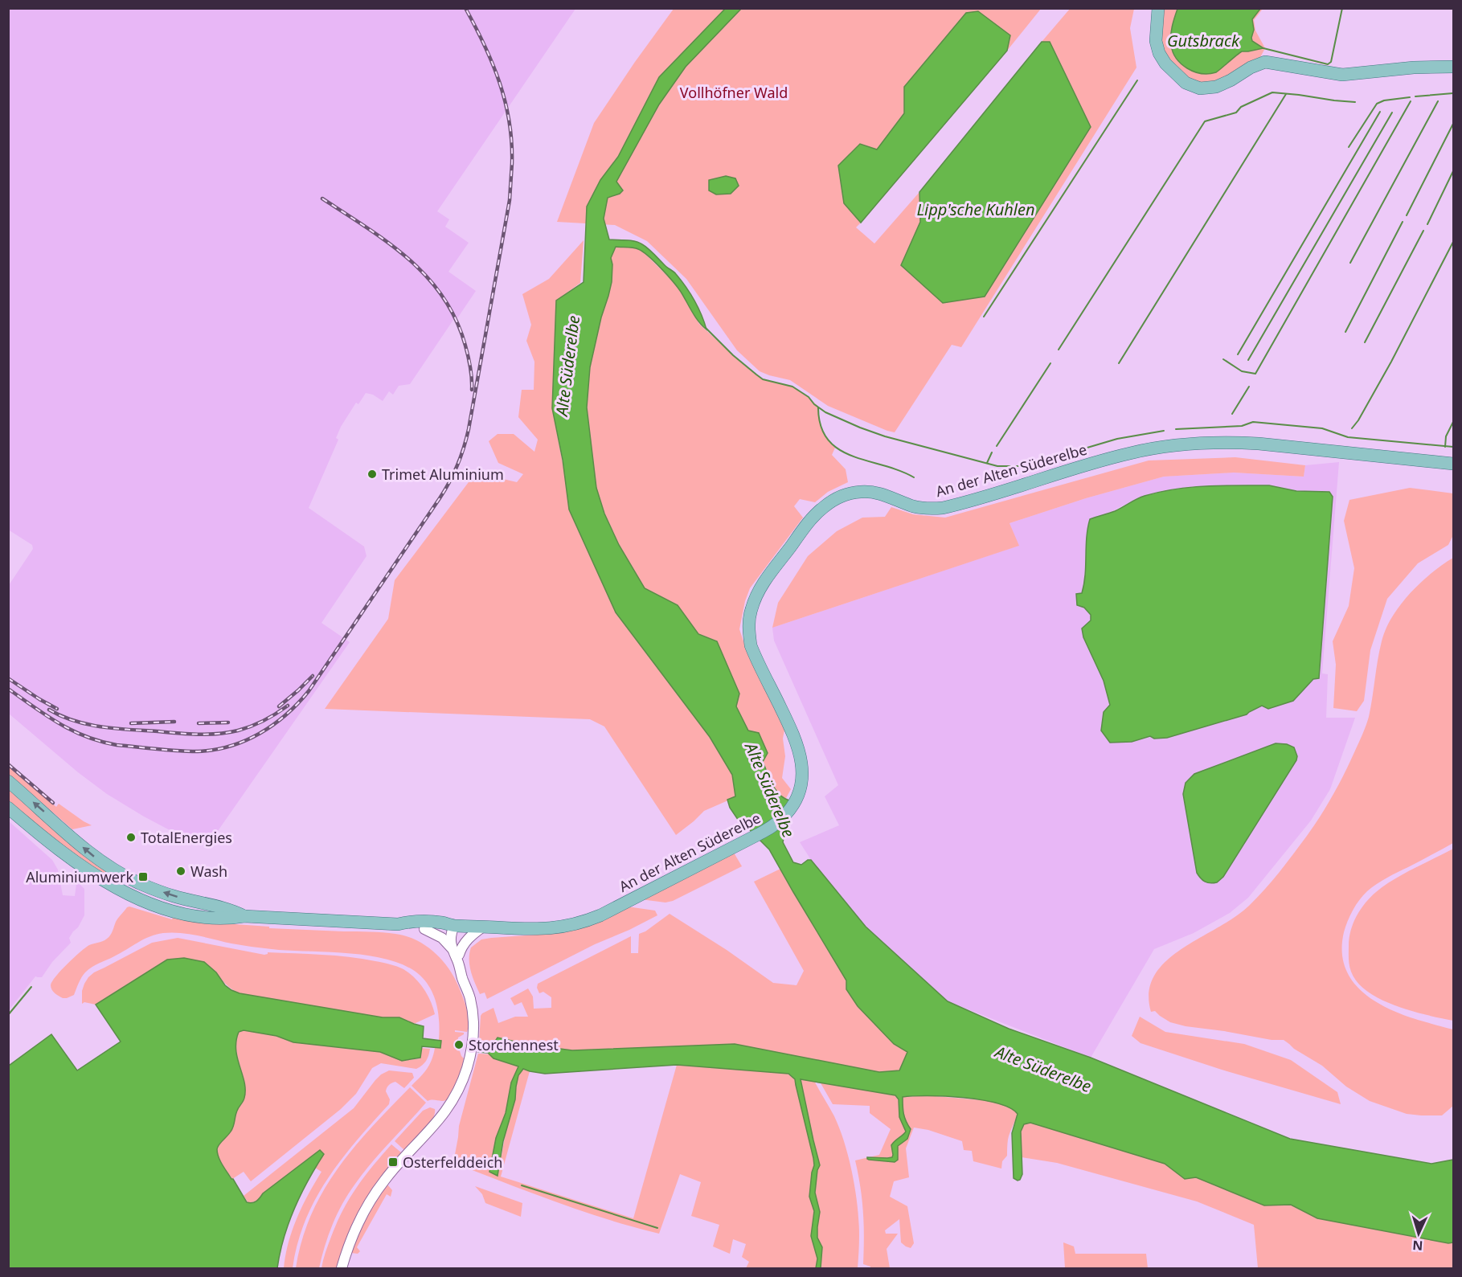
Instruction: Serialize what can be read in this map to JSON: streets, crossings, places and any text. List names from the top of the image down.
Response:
{
  "streets": {
    "main road": ["An der Alten Süderelbe"]
  },
  "water": ["Gutsbrack", "Lipp'sche Kuhlen", "Alte Süderelbe"],
  "parks": ["Vollhöfner Wald"],
  "places": {
    "other": [
      "Trimet Aluminium",
      "TotalEnergies",
      "Wash",
      "Storchennest"
    ],
    "transit": ["Aluminiumwerk", "Osterfelddeich"]
  },
  "north": "bottom"
}
